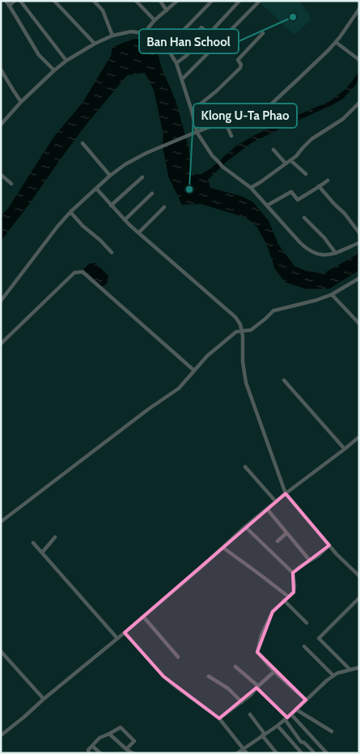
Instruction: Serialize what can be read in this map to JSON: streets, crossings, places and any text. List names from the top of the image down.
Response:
{
  "places": ["Ban Han School", "Klong U-Ta Phao"]
}
